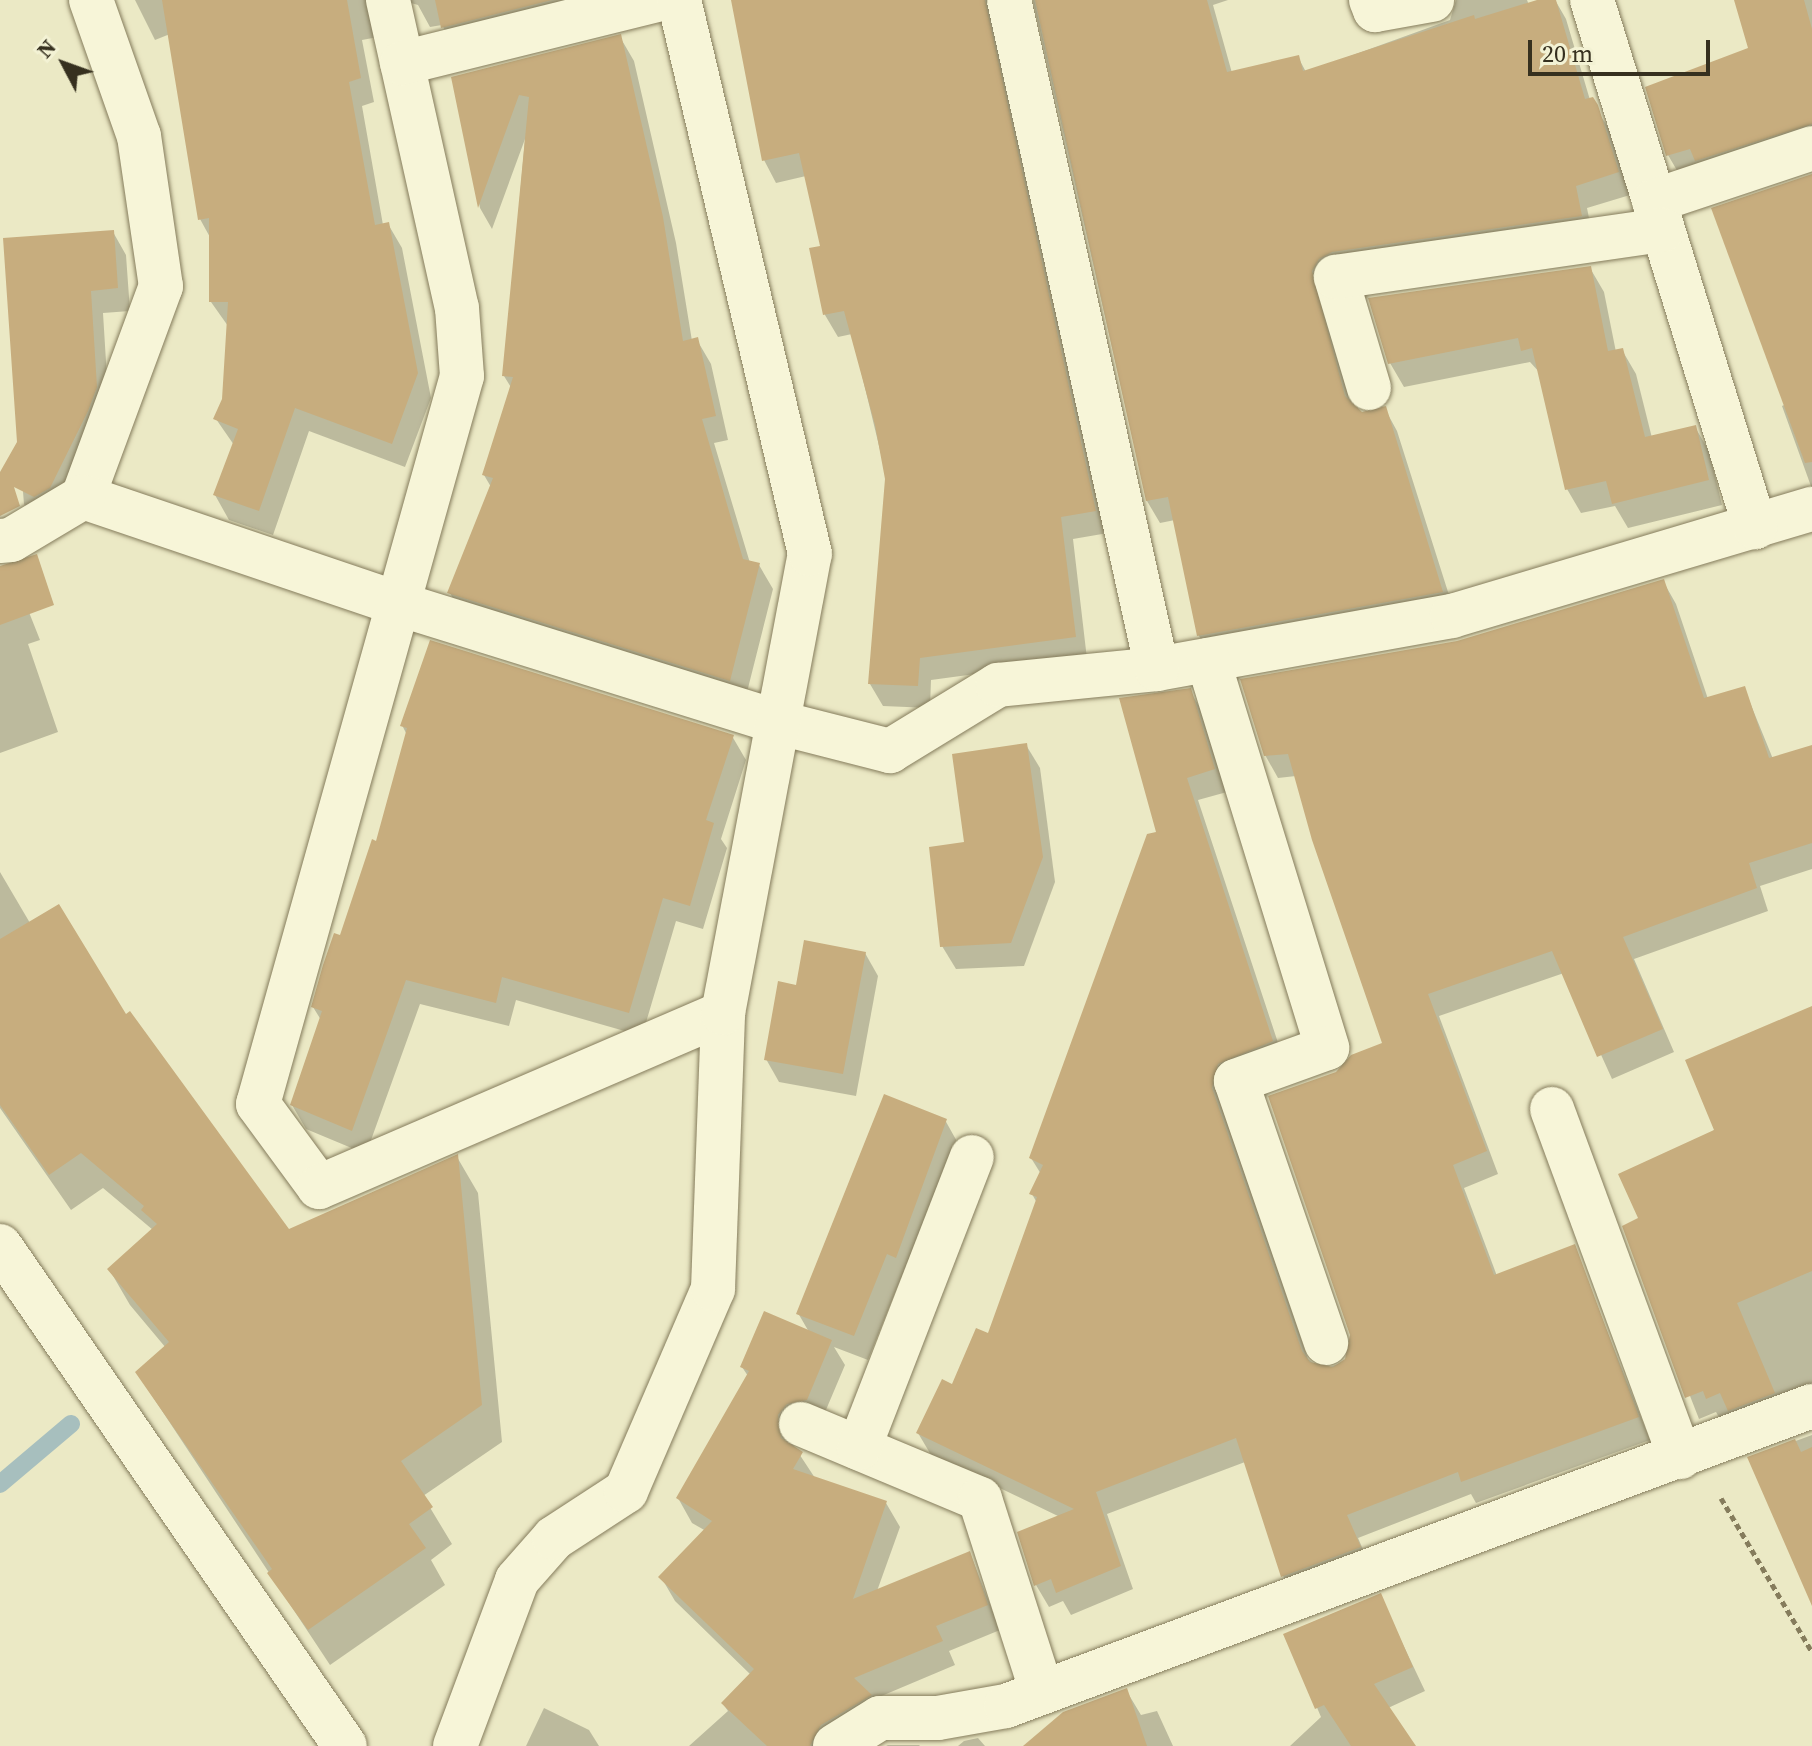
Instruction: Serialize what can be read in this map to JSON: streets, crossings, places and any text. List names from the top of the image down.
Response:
{
  "scale_bar": "20 m",
  "north": "top left"
}
